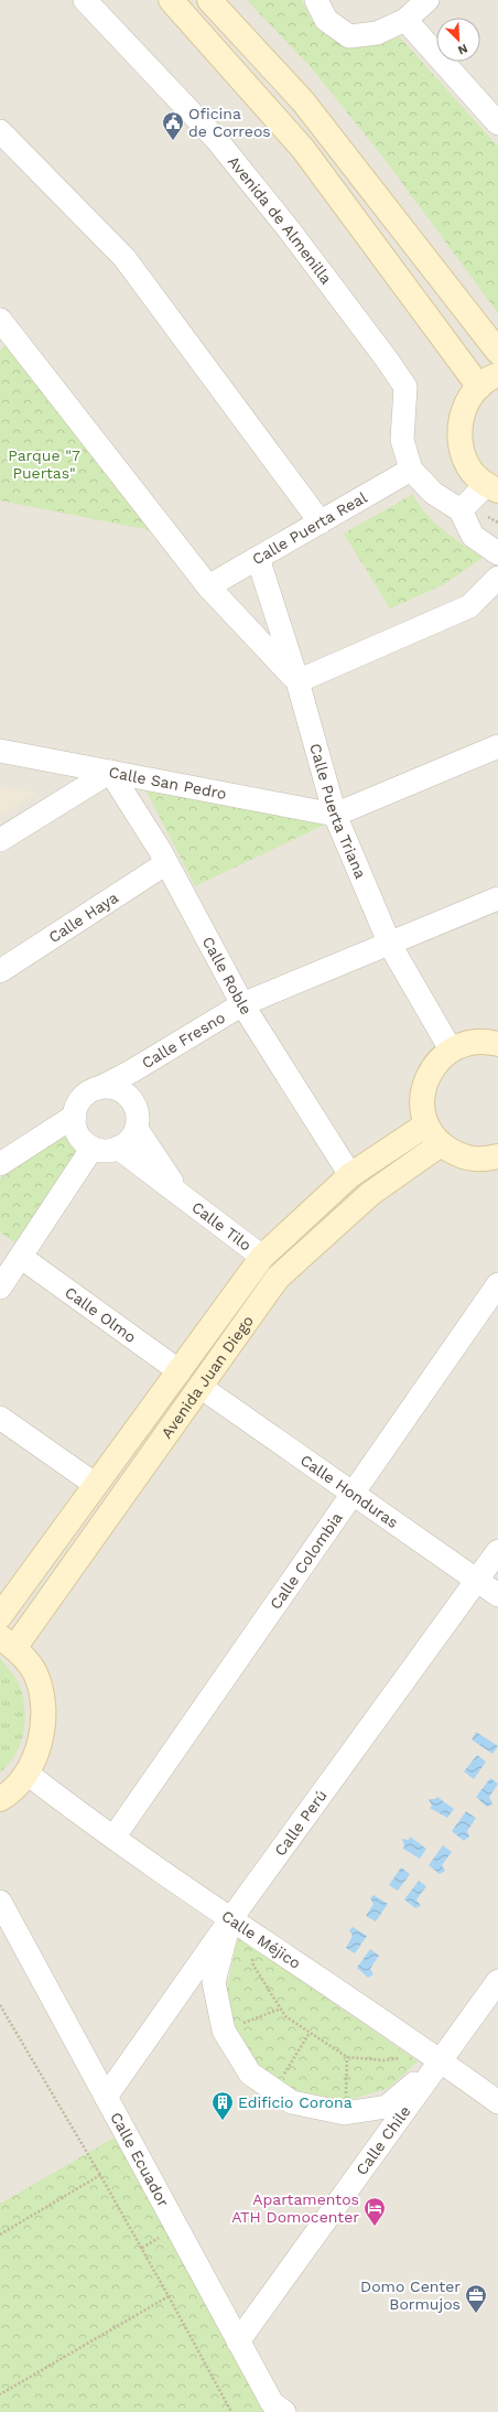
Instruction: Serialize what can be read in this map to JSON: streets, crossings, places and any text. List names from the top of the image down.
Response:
{
  "streets": {
    "street": [
      "Avenida de Almenilla",
      "Calle Puerta Real",
      "Calle San Pedro",
      "Calle Puerta Triana",
      "Calle Haya",
      "Calle Roble",
      "Calle Fresno",
      "Calle Tilo",
      "Calle Olmo",
      "Avenida Juan Diego",
      "Calle Honduras",
      "Calle Colombia",
      "Calle Perú",
      "Calle Méjico",
      "Calle Chile",
      "Calle Ecuador"
    ]
  },
  "crossings": [
    ["Avenida de Almenilla", "Calle Puerta Real"],
    ["Calle Puerta Real", "Calle Puerta Triana"],
    ["Calle San Pedro", "Calle Puerta Triana"],
    ["Calle San Pedro", "Calle Roble"],
    ["Calle Puerta Triana", "Calle Fresno"],
    ["Calle Haya", "Calle Roble"],
    ["Calle Roble", "Calle Fresno"],
    ["Calle Roble", "Avenida Juan Diego"],
    ["Calle Fresno", "Calle Tilo"],
    ["Calle Tilo", "Avenida Juan Diego"],
    ["Calle Olmo", "Avenida Juan Diego"],
    ["Avenida Juan Diego", "Calle Honduras"],
    ["Calle Honduras", "Calle Colombia"],
    ["Calle Honduras", "Calle Perú"],
    ["Calle Colombia", "Calle Méjico"],
    ["Calle Perú", "Calle Méjico"],
    ["Calle Perú", "Calle Ecuador"],
    ["Calle Méjico", "Calle Chile"],
    ["Calle Chile", "Calle Ecuador"]
  ],
  "parks": ["Parque \"7 Puertas\""],
  "places": {
    "public building": ["Oficina de Correos"],
    "building": ["Edificio Corona"],
    "hotel": ["Apartamentos ATH Domocenter"],
    "office": ["Domo Center Bormujos"]
  },
  "north": "bottom right"
}
